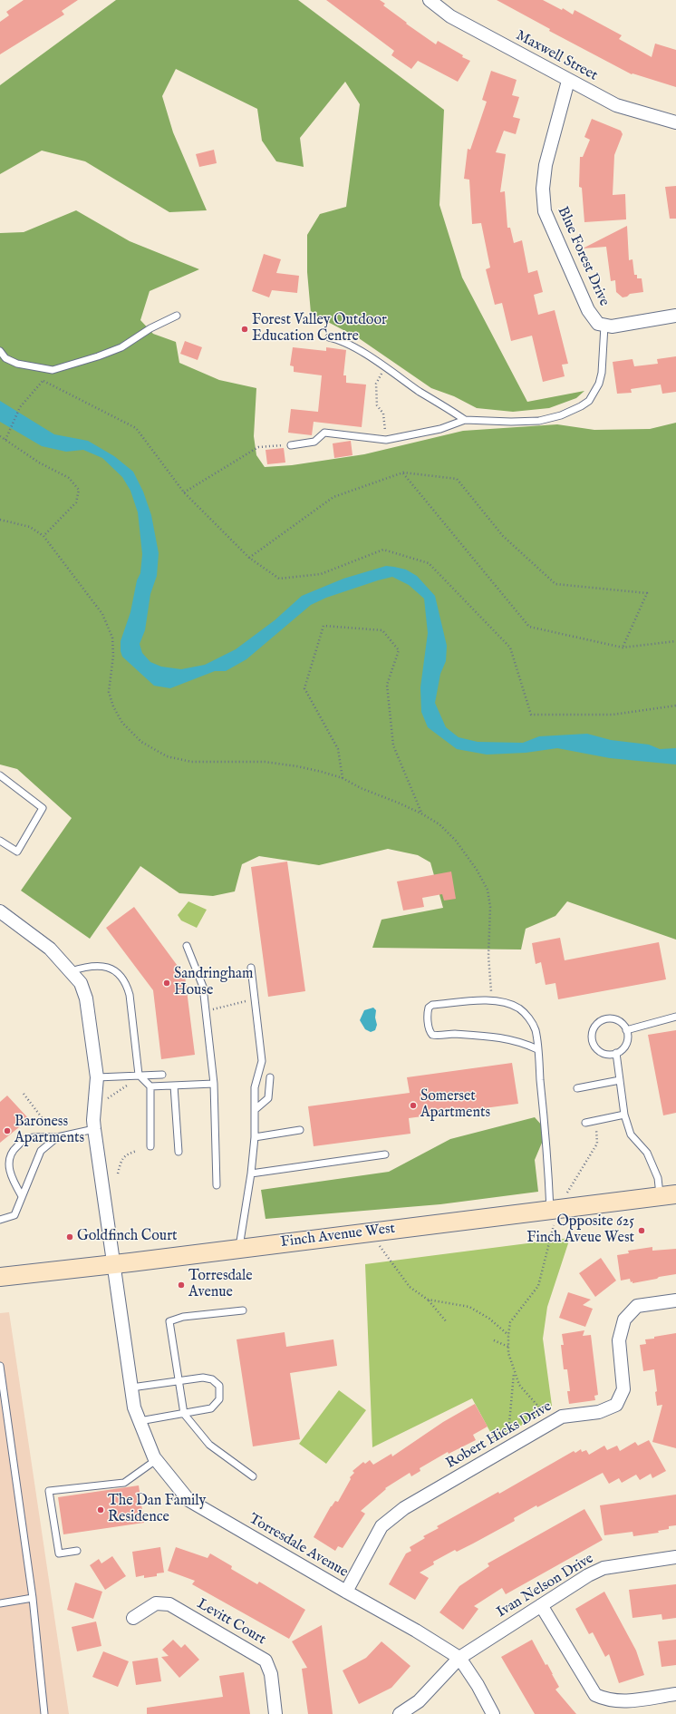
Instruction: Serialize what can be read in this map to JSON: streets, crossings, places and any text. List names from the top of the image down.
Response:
{
  "streets": {
    "main road": ["Finch Avenue West"],
    "street": [
      "Maxwell Street",
      "Blue Forest Drive",
      "Robert Hicks Drive",
      "Torresdale Avenue",
      "Ivan Nelson Drive",
      "Levitt Court"
    ]
  },
  "crossings": [
    ["Maxwell Street", "Blue Forest Drive"],
    ["Finch Avenue West", "Torresdale Avenue"],
    ["Robert Hicks Drive", "Torresdale Avenue"],
    ["Torresdale Avenue", "Ivan Nelson Drive"]
  ],
  "places": [
    "Forest Valley Outdoor Education Centre",
    "Sandringham House",
    "Somerset Apartments",
    "Baroness Apartments",
    "Opposite 625 Finch Aveue West",
    "Goldfinch Court",
    "Torresdale Avenue",
    "The Dan Family Residence"
  ]
}
